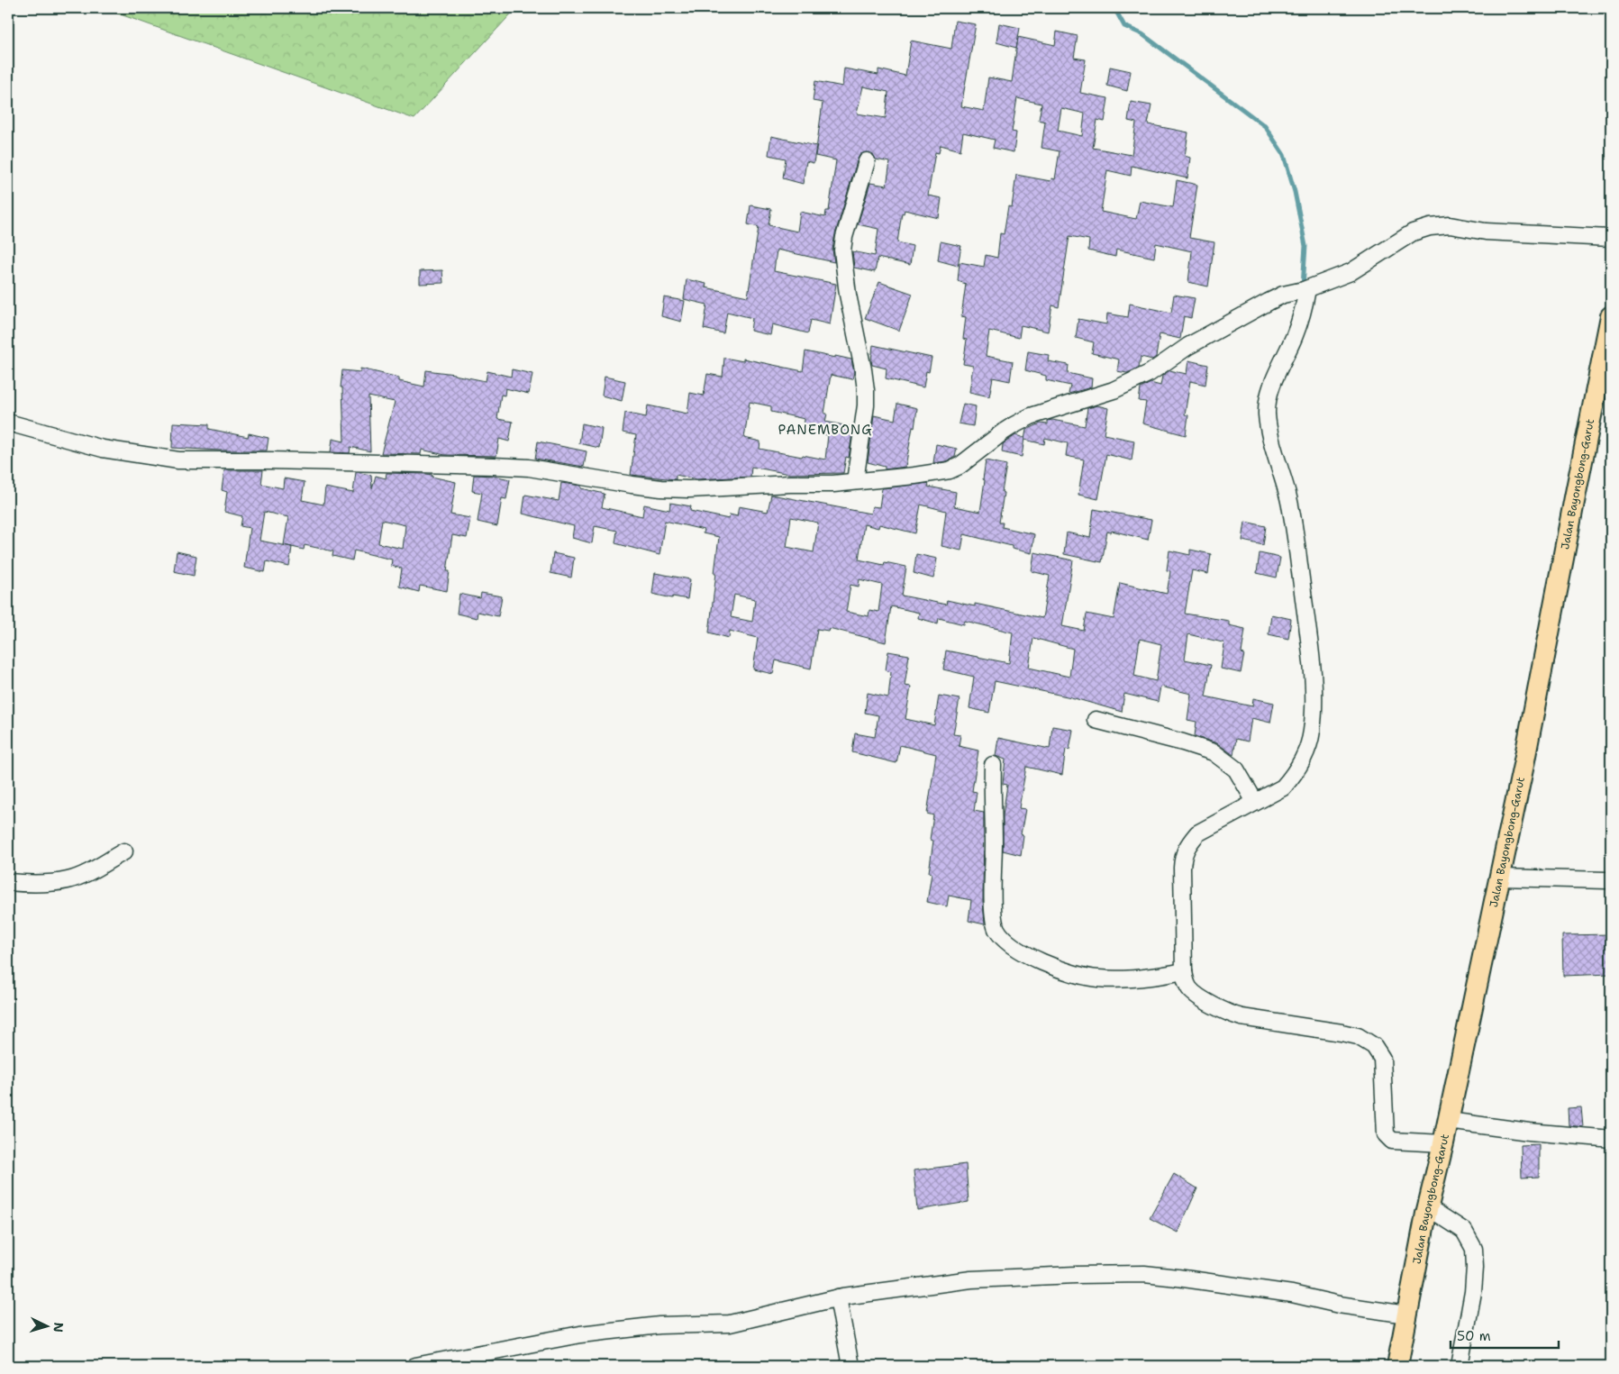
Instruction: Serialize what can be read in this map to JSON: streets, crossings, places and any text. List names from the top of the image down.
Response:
{
  "streets": {
    "main road": ["Jalan Bayongbong-Garut"]
  },
  "districts": ["PANEMBONG"],
  "scale_bar": "50 m",
  "north": "right"
}
